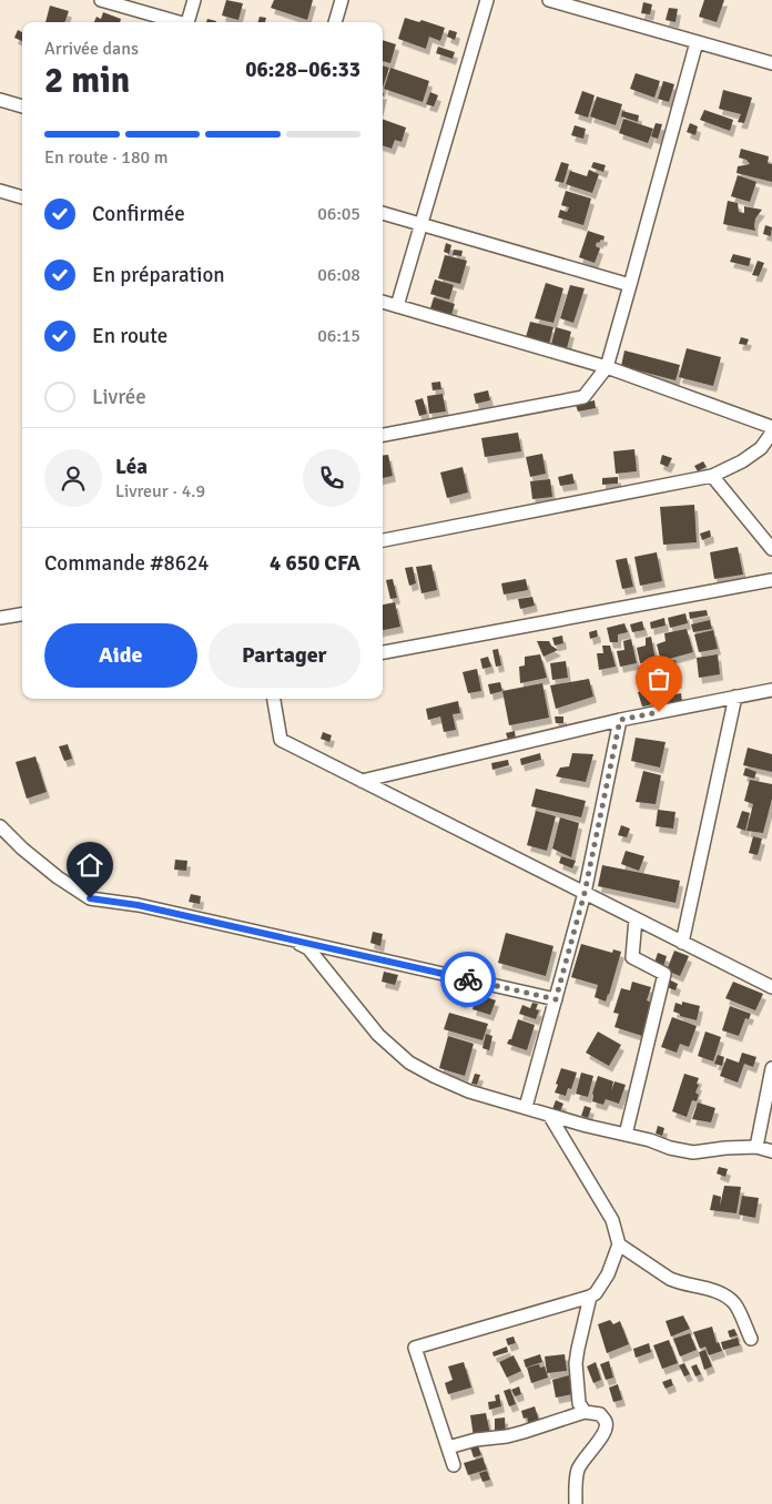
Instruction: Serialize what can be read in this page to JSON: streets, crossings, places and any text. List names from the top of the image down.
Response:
{
  "page": {
    "heading": ["2 min", "Arrivée dans", "06:28–06:33"],
    "panel": [
      "Léa",
      "Livreur · 4.9",
      "Commande #8624",
      "4 650 CFA"
    ],
    "bar": "En route · 180 m",
    "list": [
      ["Confirmée", "06:05"],
      ["En préparation", "06:08"],
      ["En route", "06:15"],
      "Livrée"
    ],
    "buttons": ["Aide", "Partager"]
  }
}
